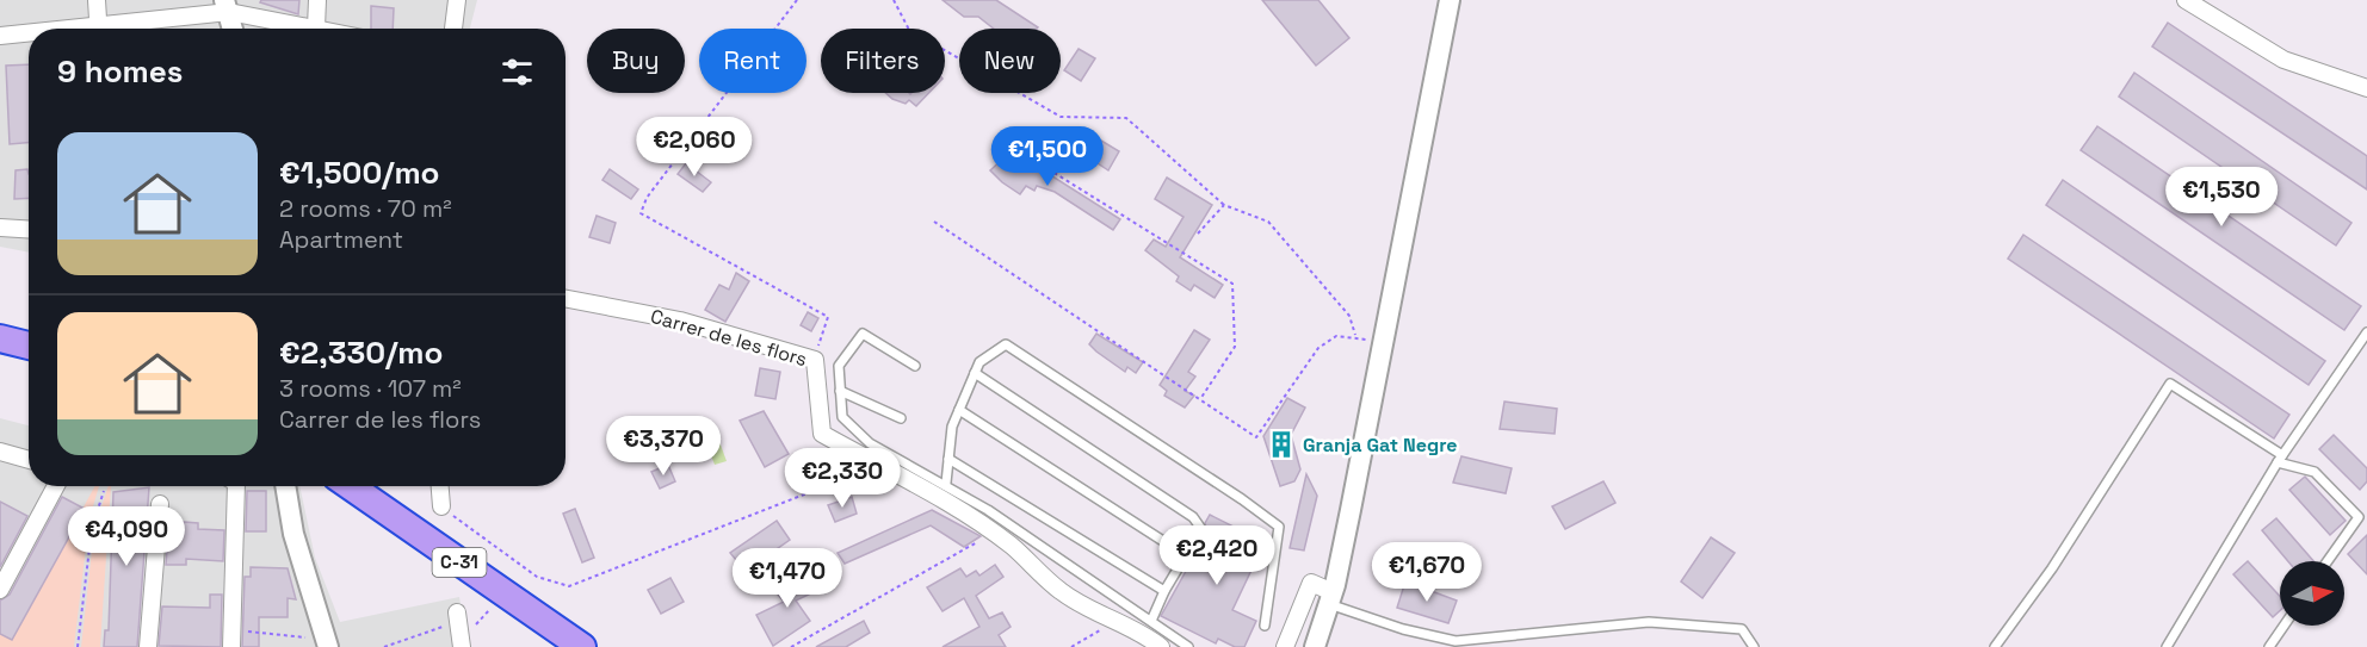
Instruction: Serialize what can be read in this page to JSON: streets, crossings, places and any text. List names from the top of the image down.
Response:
{
  "streets": {
    "highway": ["C-31"],
    "street": ["Carrer de les flors"]
  },
  "places": {
    "building": ["Granja Gat Negre"]
  },
  "north": "right",
  "page": {
    "chip": [
      "Buy",
      "Rent",
      "Filters",
      "New"
    ],
    "heading": "9 homes",
    "list": [
      {
        "name": "€1,500/mo",
        "note": "2 rooms · 70 m² · Apartment"
      },
      {
        "name": "€2,330/mo",
        "note": "3 rooms · 107 m² · Carrer de les flors"
      }
    ],
    "price": [
      "€2,060",
      "€1,500",
      "€1,530",
      "€3,370",
      "€2,330",
      "€4,090",
      "€2,420",
      "€1,670",
      "€1,470"
    ]
  }
}
